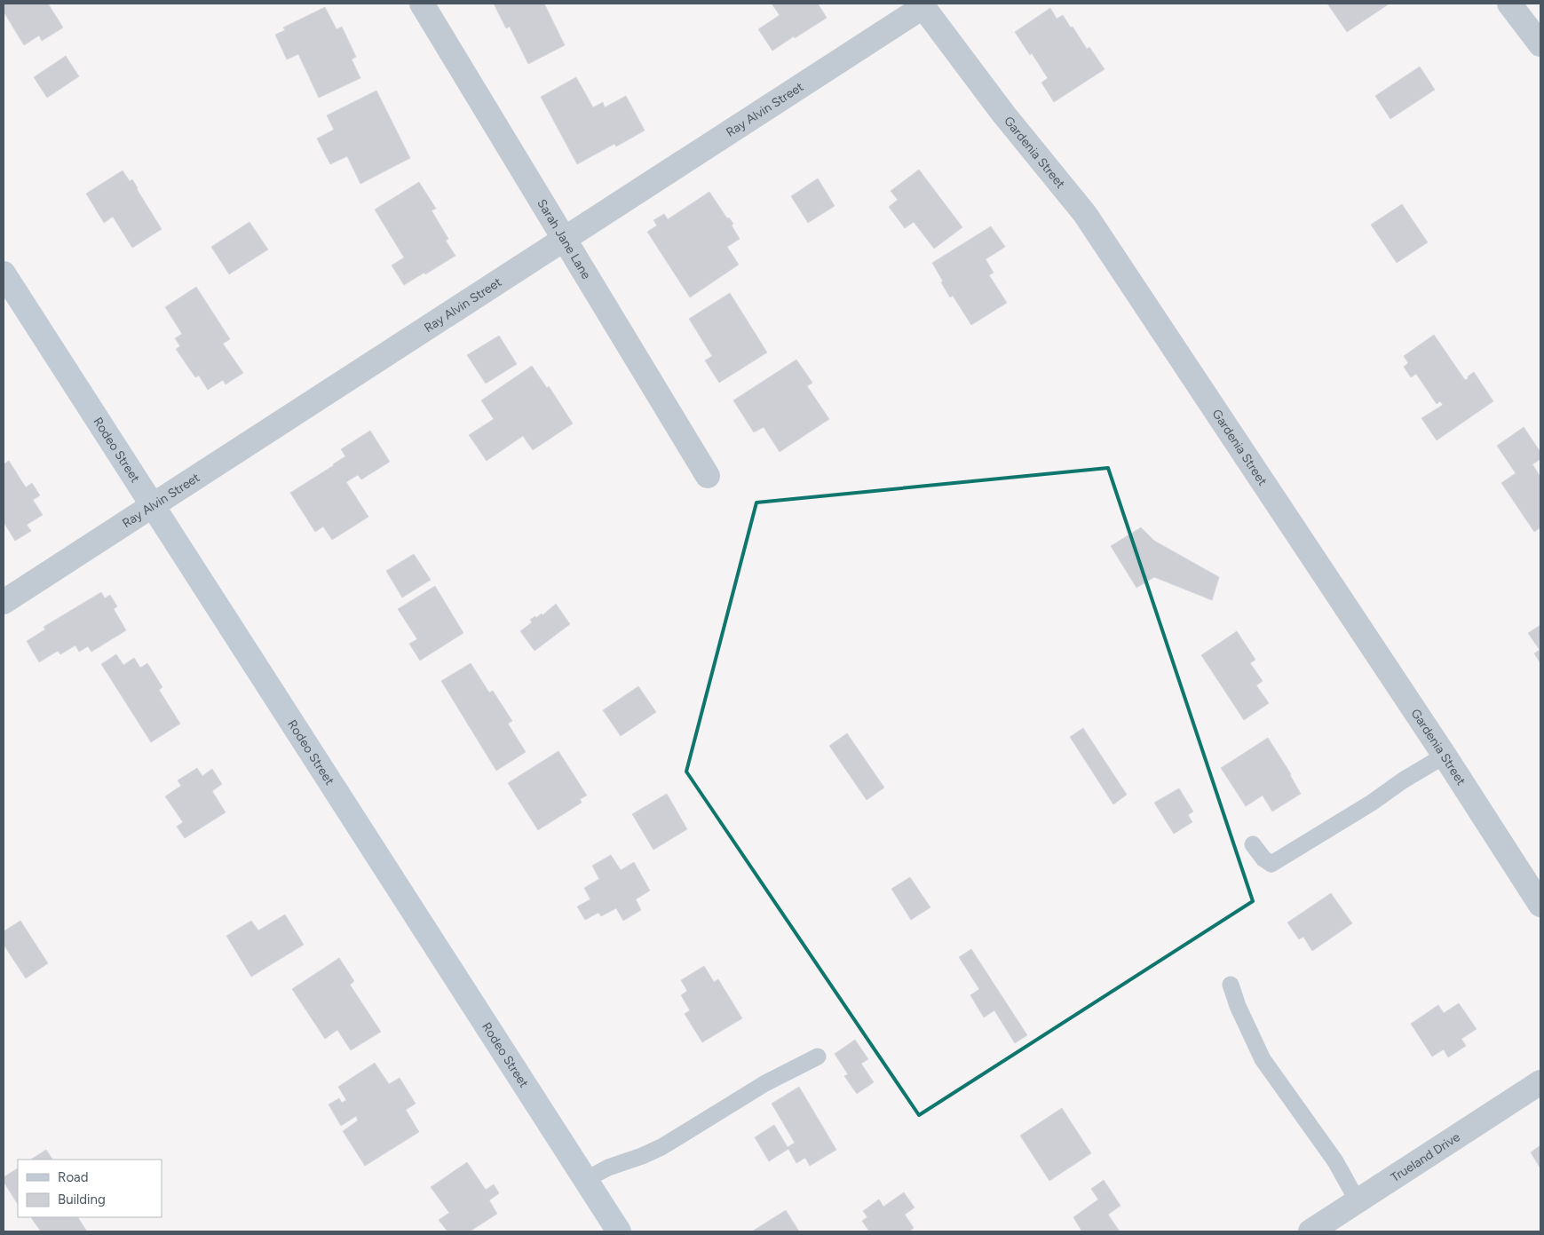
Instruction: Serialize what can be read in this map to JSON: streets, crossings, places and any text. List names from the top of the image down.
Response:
{
  "streets": {
    "street": [
      "Ray Alvin Street",
      "Gardenia Street",
      "Sarah Jane Lane",
      "Rodeo Street",
      "Trueland Drive"
    ]
  },
  "crossings": [
    ["Ray Alvin Street", "Gardenia Street"],
    ["Ray Alvin Street", "Sarah Jane Lane"],
    ["Ray Alvin Street", "Rodeo Street"]
  ],
  "legend": ["Road", "Building"]
}
